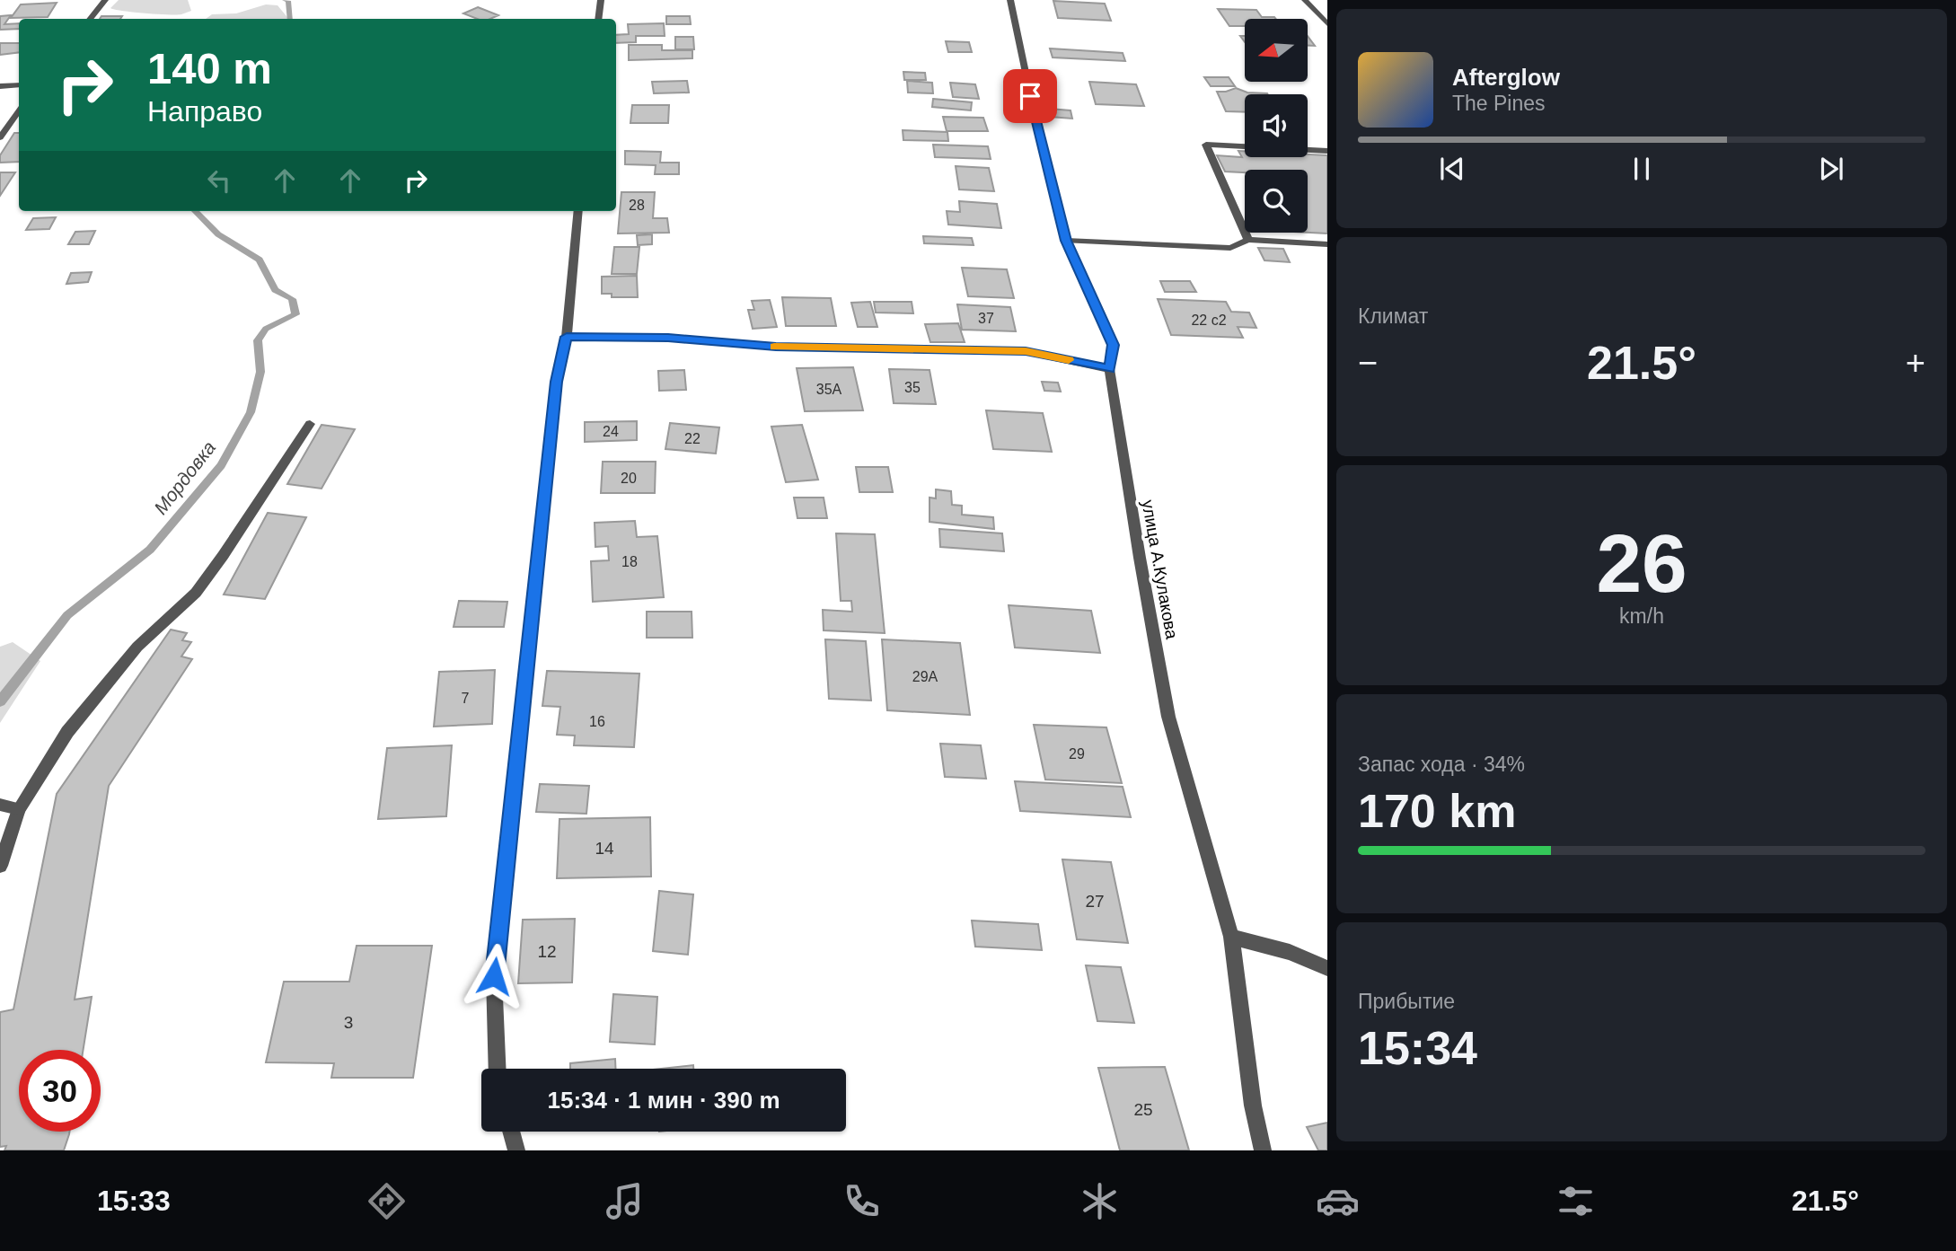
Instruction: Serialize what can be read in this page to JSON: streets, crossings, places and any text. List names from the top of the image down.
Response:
{
  "streets": {
    "street": ["улица А.Кулакова"]
  },
  "water": ["Мордовка"],
  "house_numbers": [
    "28",
    "37",
    "22 с2",
    "35",
    "35А",
    "24",
    "22",
    "20",
    "18",
    "29А",
    "7",
    "16",
    "29",
    "14",
    "27",
    "12",
    "3",
    "25"
  ],
  "north": "left",
  "page": {
    "turn": ["140 m", "Направо"],
    "song": ["Afterglow", "The Pines"],
    "tile": [
      "Климат",
      ["26", "km/h"],
      ["Запас хода · 34%", "170 km"],
      ["Прибытие", "15:34"]
    ],
    "heat": ["−", "21.5°", "+"],
    "limit": "30",
    "trip": "15:34 · 1 мин · 390 m",
    "tabs": ["15:33", "21.5°"]
  }
}
